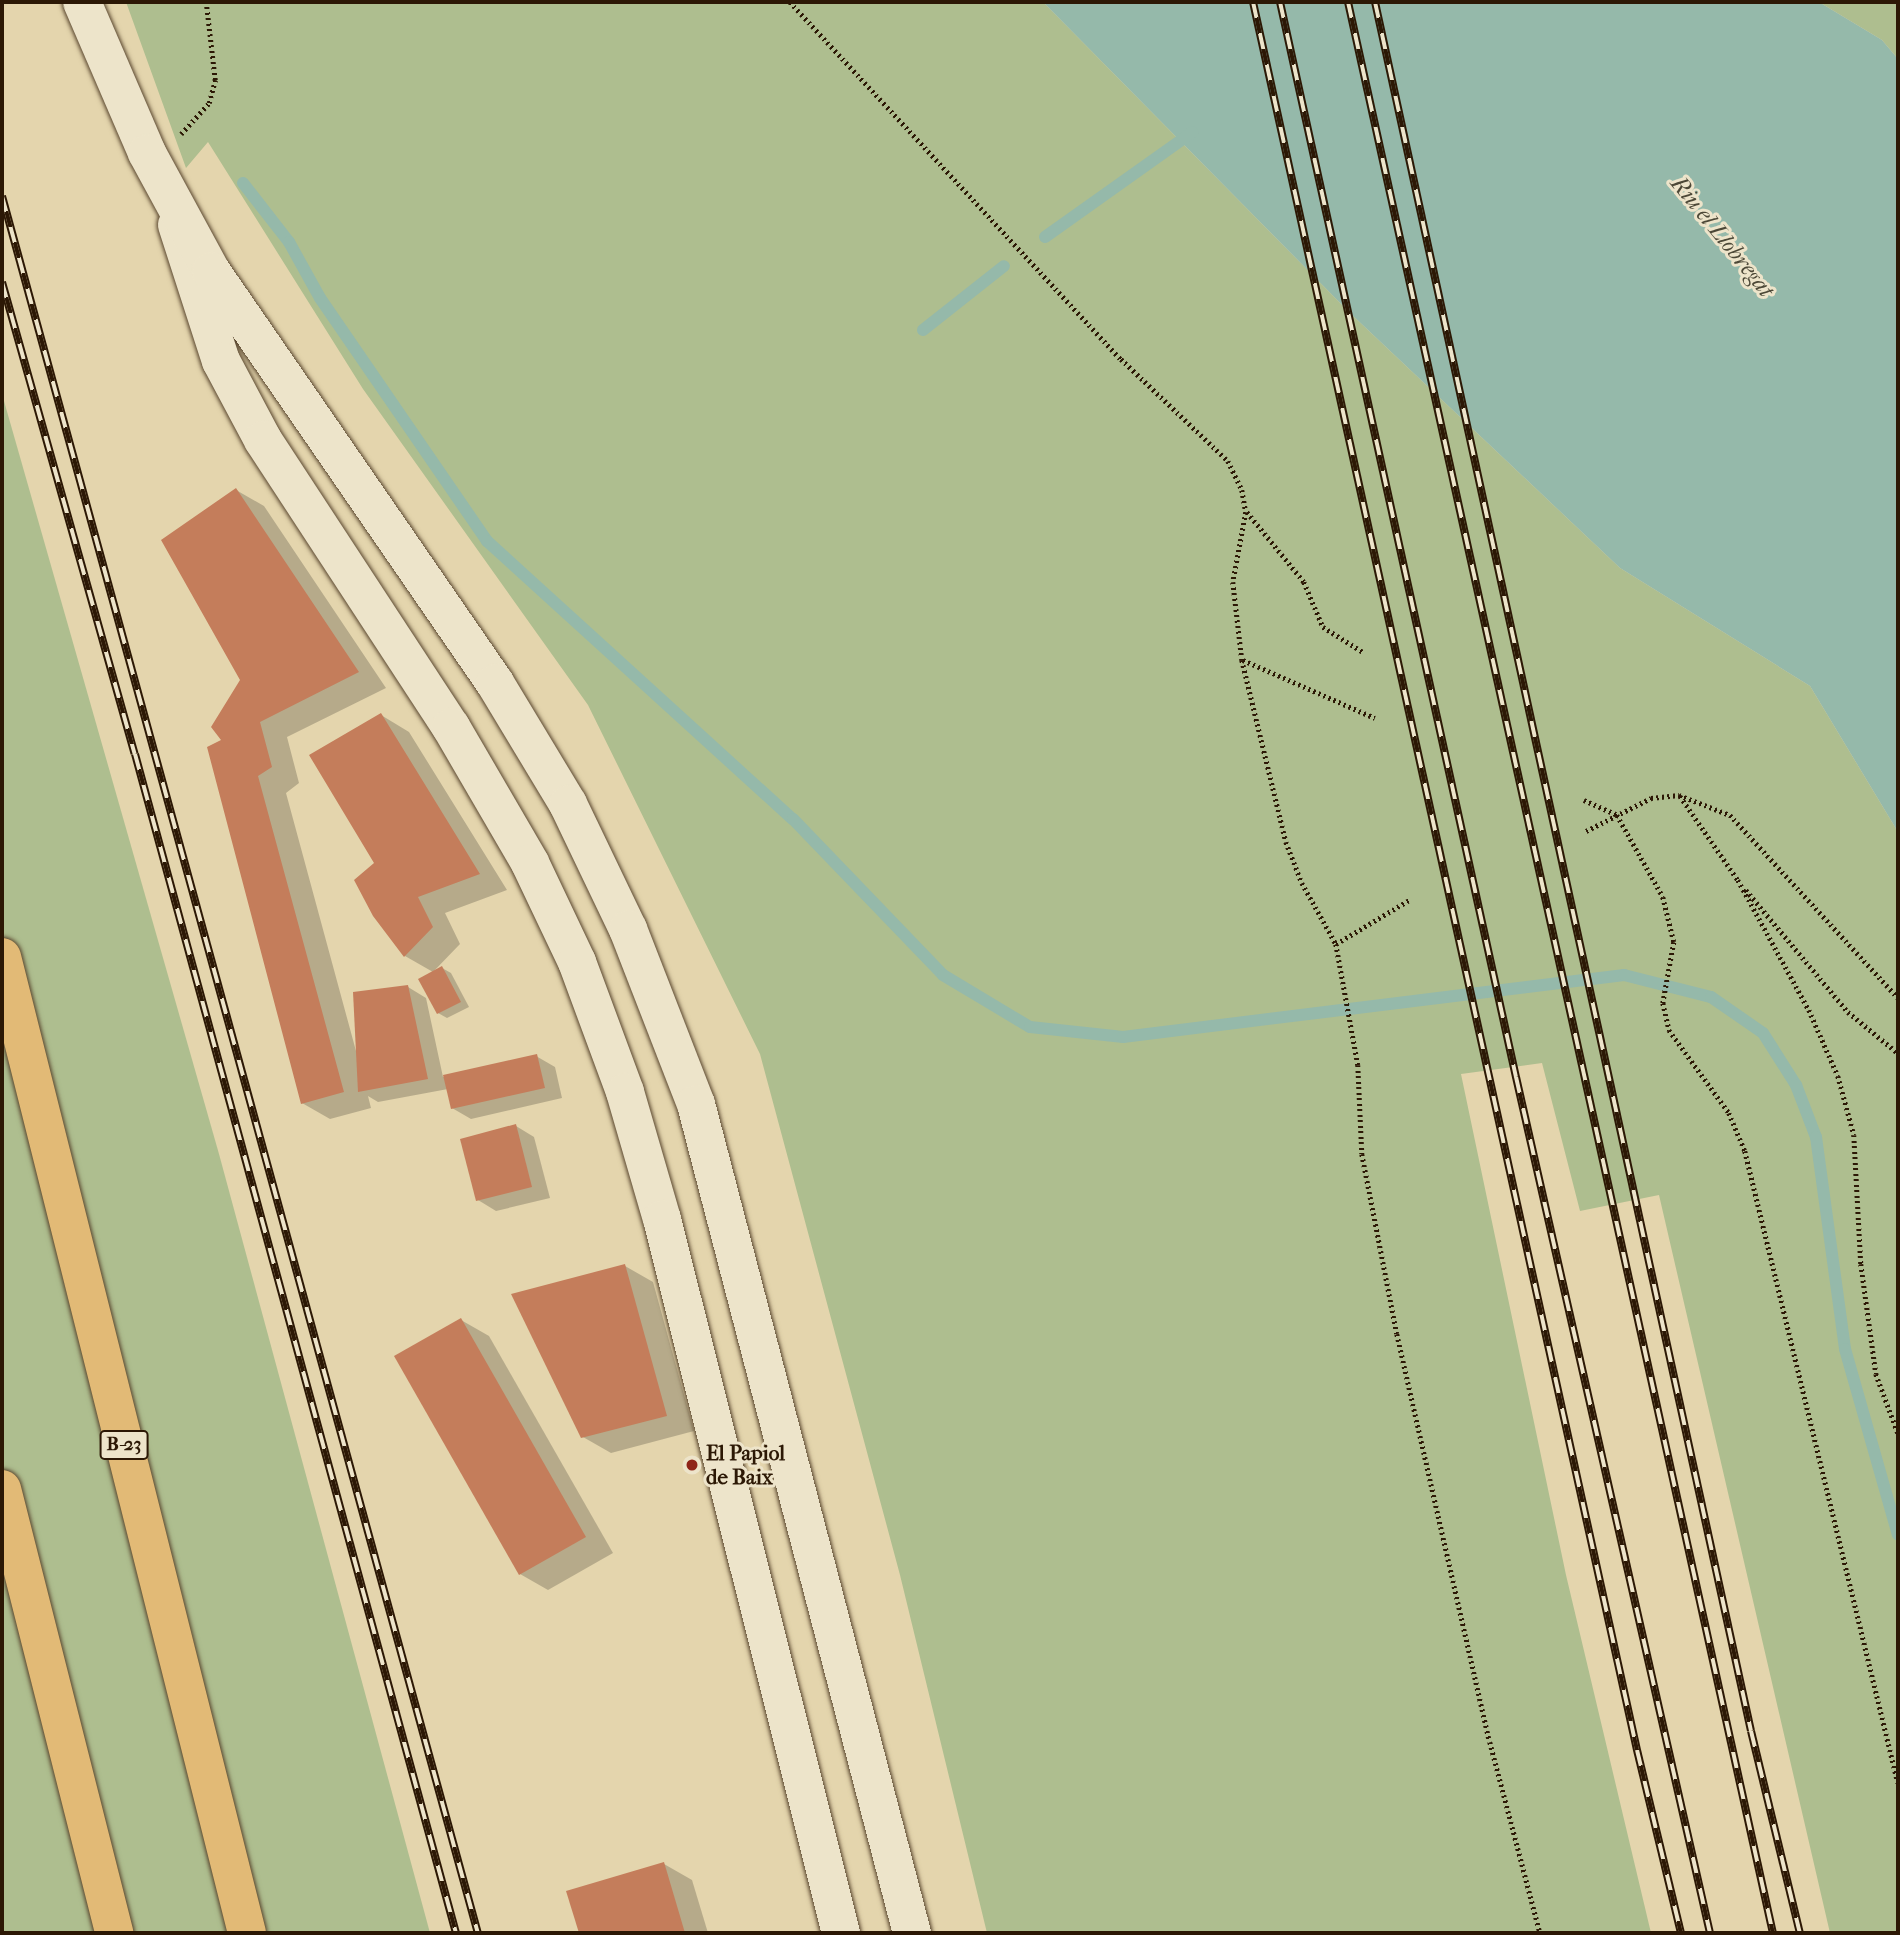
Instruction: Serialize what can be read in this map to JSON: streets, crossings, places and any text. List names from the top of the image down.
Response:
{
  "streets": {
    "highway": ["B-23"]
  },
  "water": ["Riu el Llobregat"],
  "places": ["El Papiol de Baix"]
}
